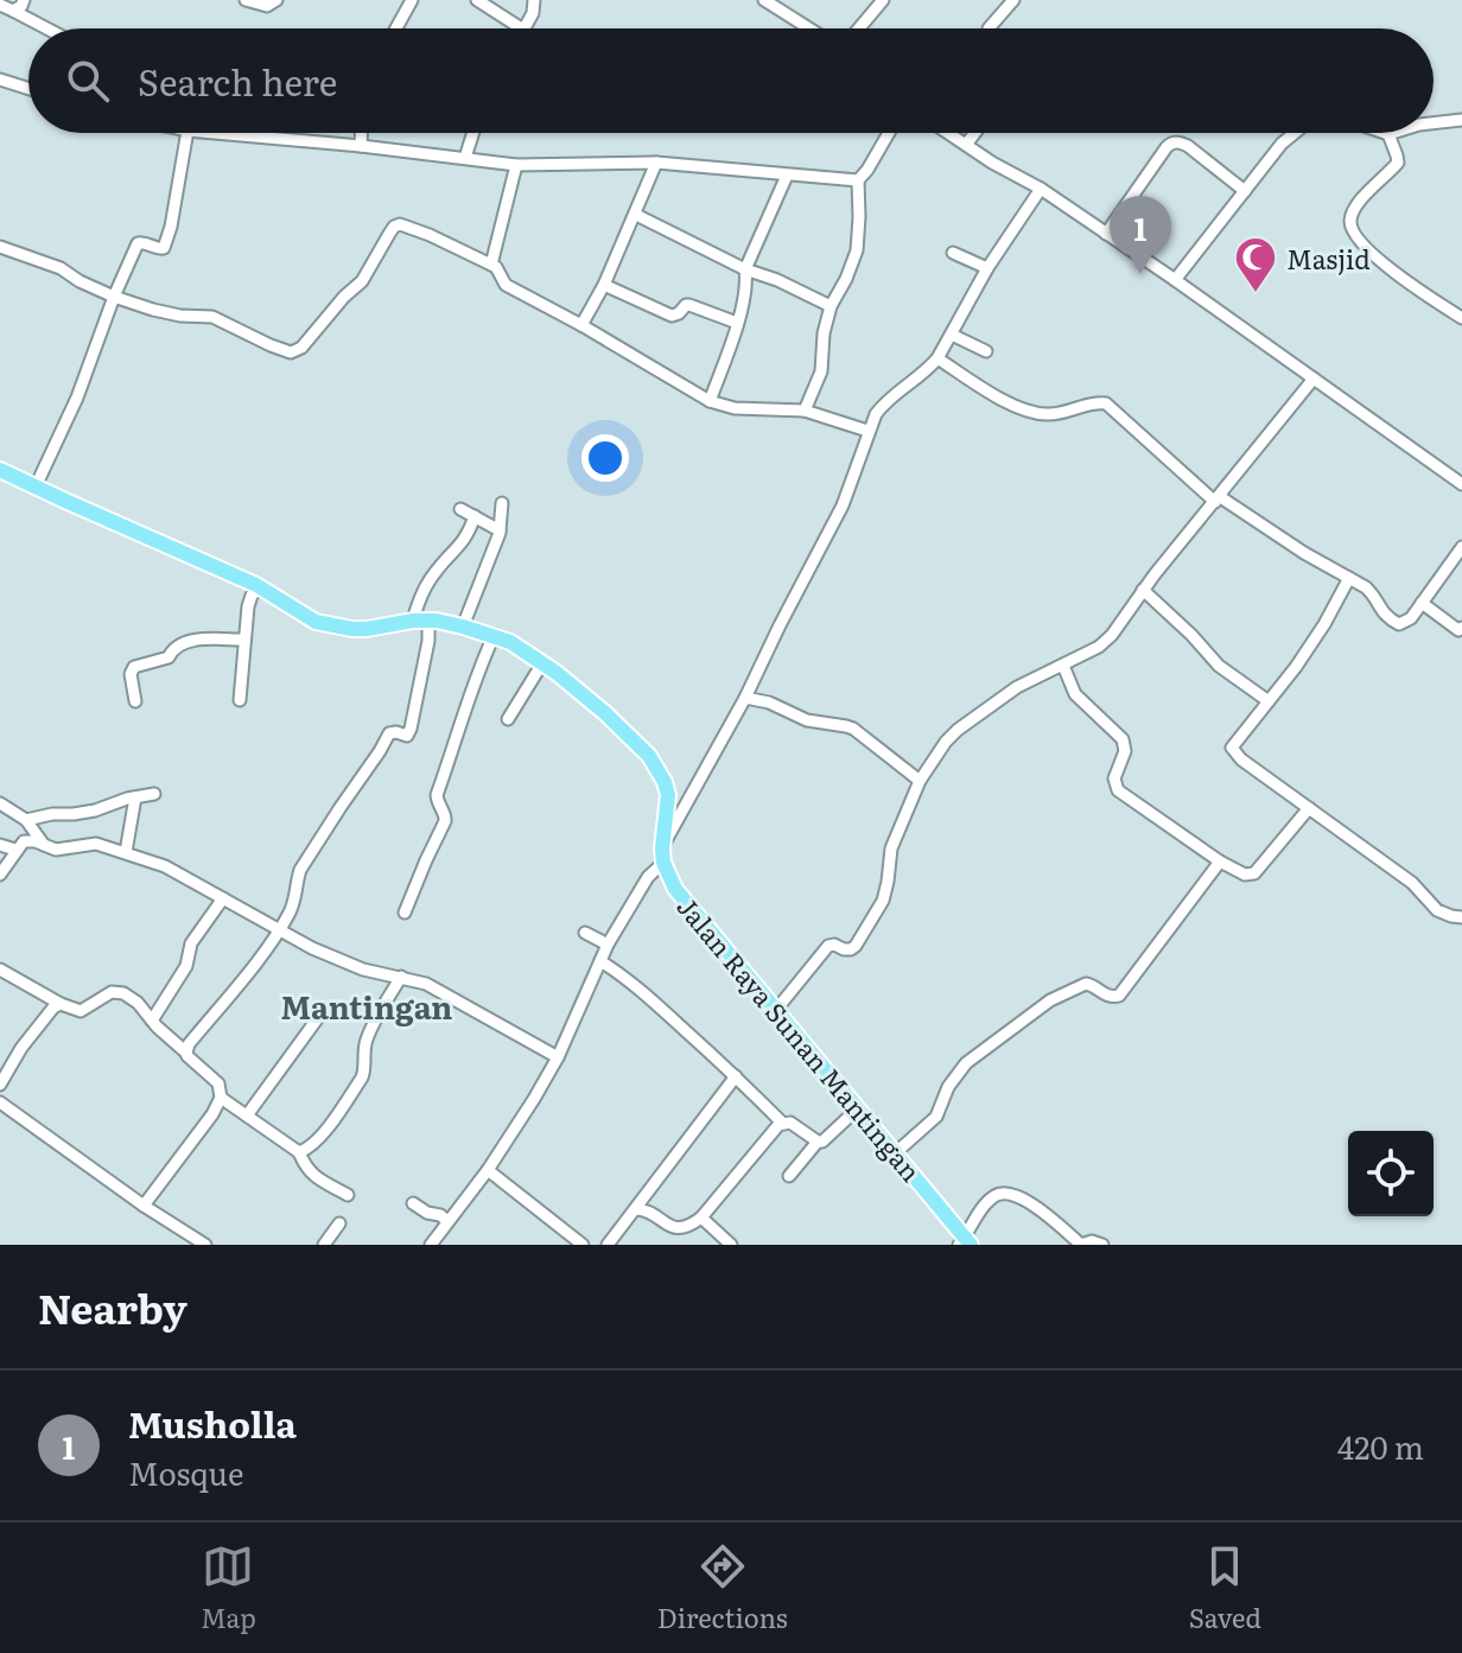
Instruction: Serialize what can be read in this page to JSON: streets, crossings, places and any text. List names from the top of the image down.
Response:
{
  "streets": {
    "main road": ["Jalan Raya Sunan Mantingan"]
  },
  "districts": ["Mantingan"],
  "places": {
    "mosque": ["Masjid"]
  },
  "page": {
    "search": "Search here",
    "pins": "1",
    "heading": "Nearby",
    "list": [
      {
        "mark": "1",
        "name": "Musholla",
        "note": "Mosque",
        "value": "420 m"
      }
    ],
    "nav": ["Map", "Directions", "Saved"]
  }
}
